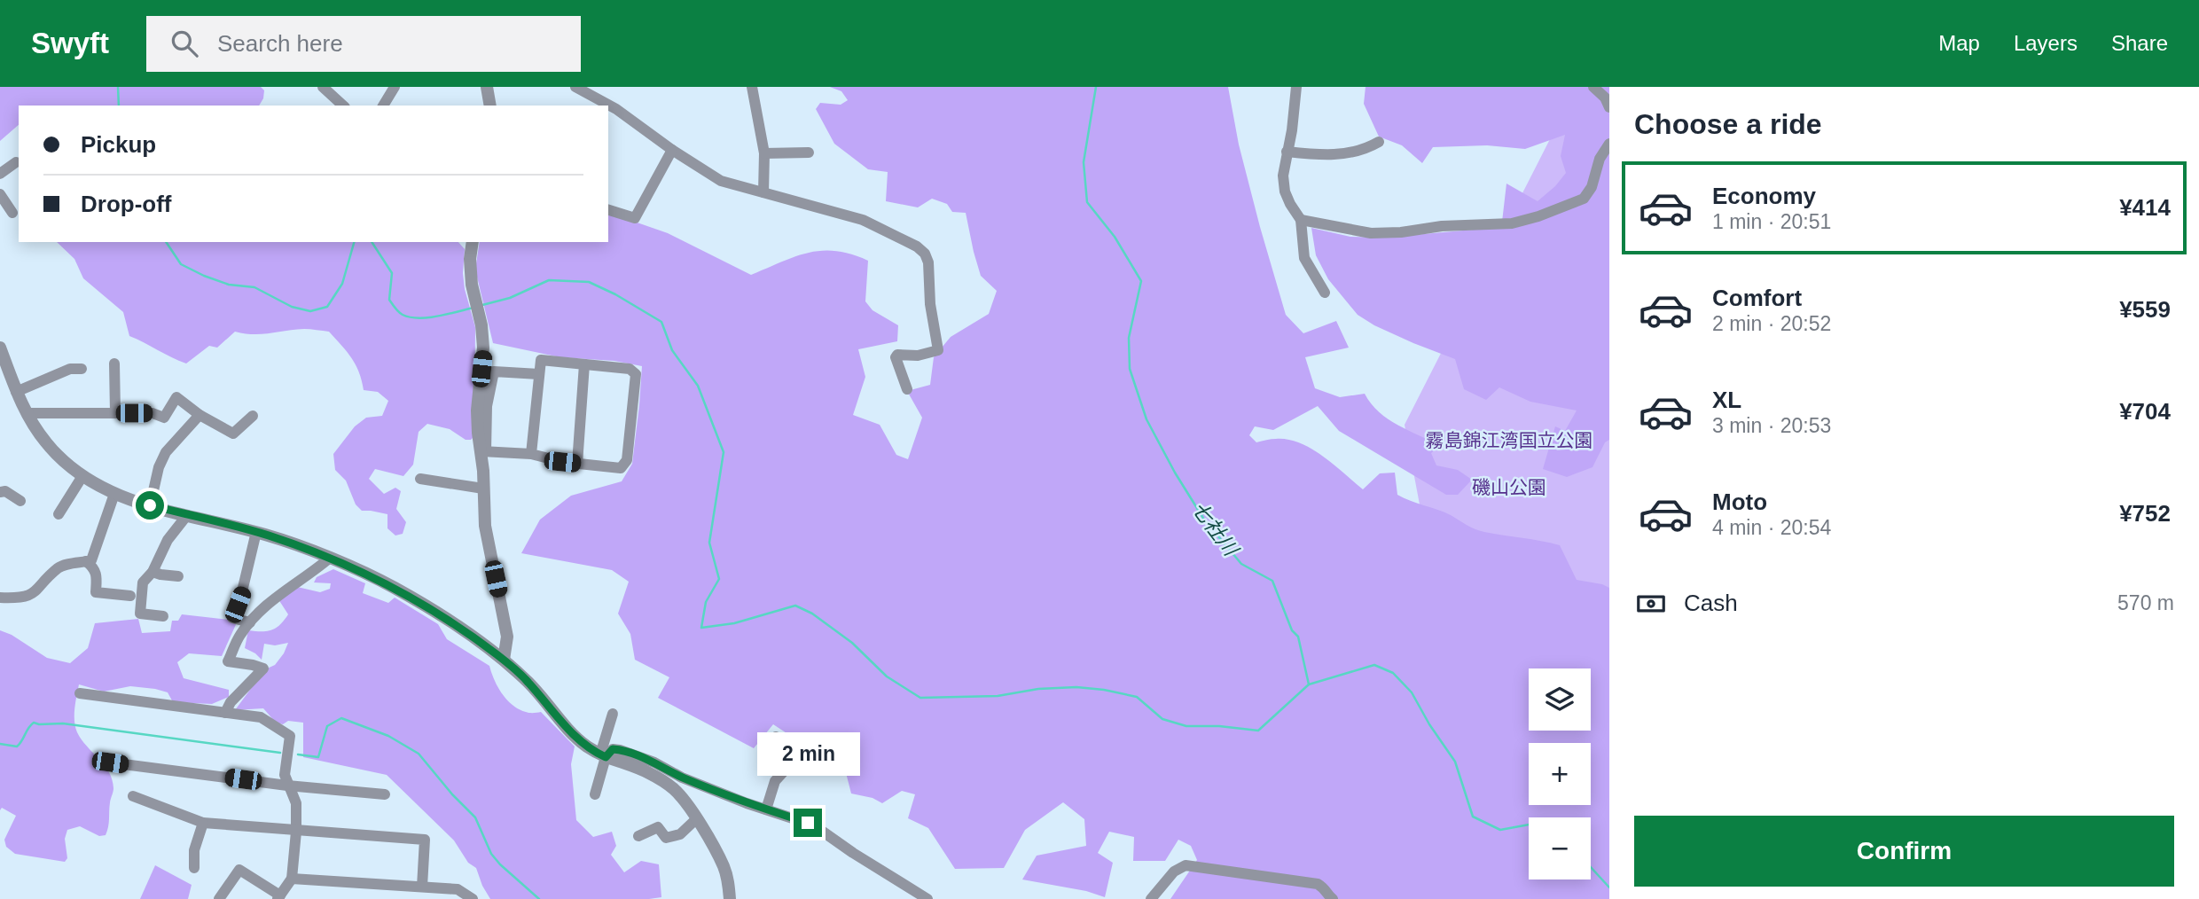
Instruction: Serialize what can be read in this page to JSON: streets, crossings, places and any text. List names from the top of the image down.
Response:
{
  "water": ["七社川"],
  "parks": ["霧島錦江湾国立公園", "磯山公園"],
  "page": {
    "header": "Swyft",
    "search": "Search here",
    "nav": ["Map", "Layers", "Share"],
    "heading": "Choose a ride",
    "banner": ["Pickup", "Drop-off"],
    "list": [
      {
        "name": "Economy",
        "note": "1 min · 20:51",
        "value": "¥414"
      },
      {
        "name": "Comfort",
        "note": "2 min · 20:52",
        "value": "¥559"
      },
      {
        "name": "XL",
        "note": "3 min · 20:53",
        "value": "¥704"
      },
      {
        "name": "Moto",
        "note": "4 min · 20:54",
        "value": "¥752"
      }
    ],
    "pay": ["Cash", "570 m"],
    "map_buttons": ["+", "−"],
    "bubble": "2 min",
    "buttons": "Confirm"
  }
}
